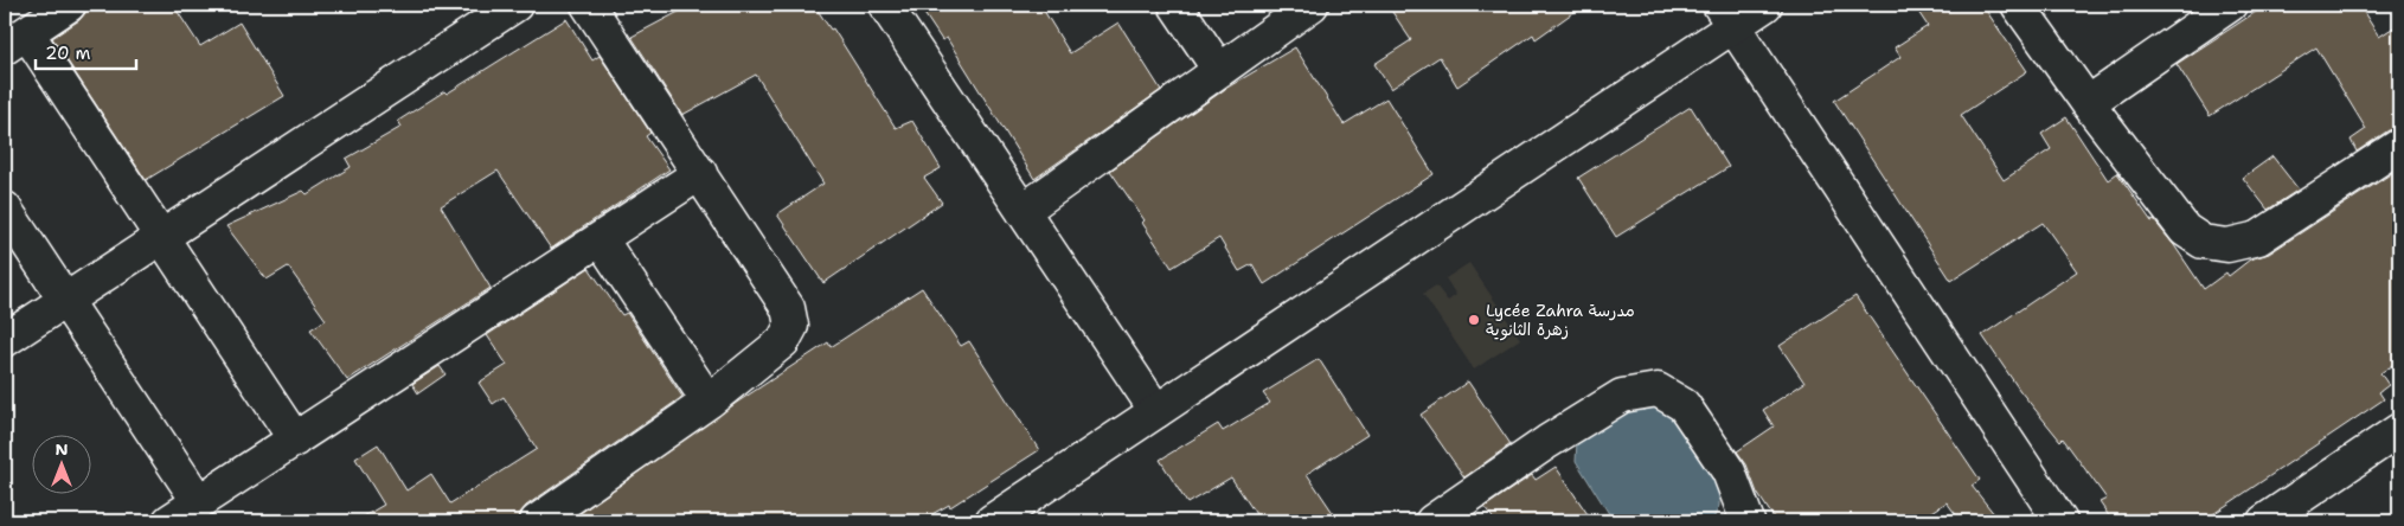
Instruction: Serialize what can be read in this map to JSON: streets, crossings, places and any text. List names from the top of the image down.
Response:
{
  "places": ["Lycée Zahra مدرسة زهرة الثانوية"],
  "scale_bar": "20 m",
  "north": "top"
}
